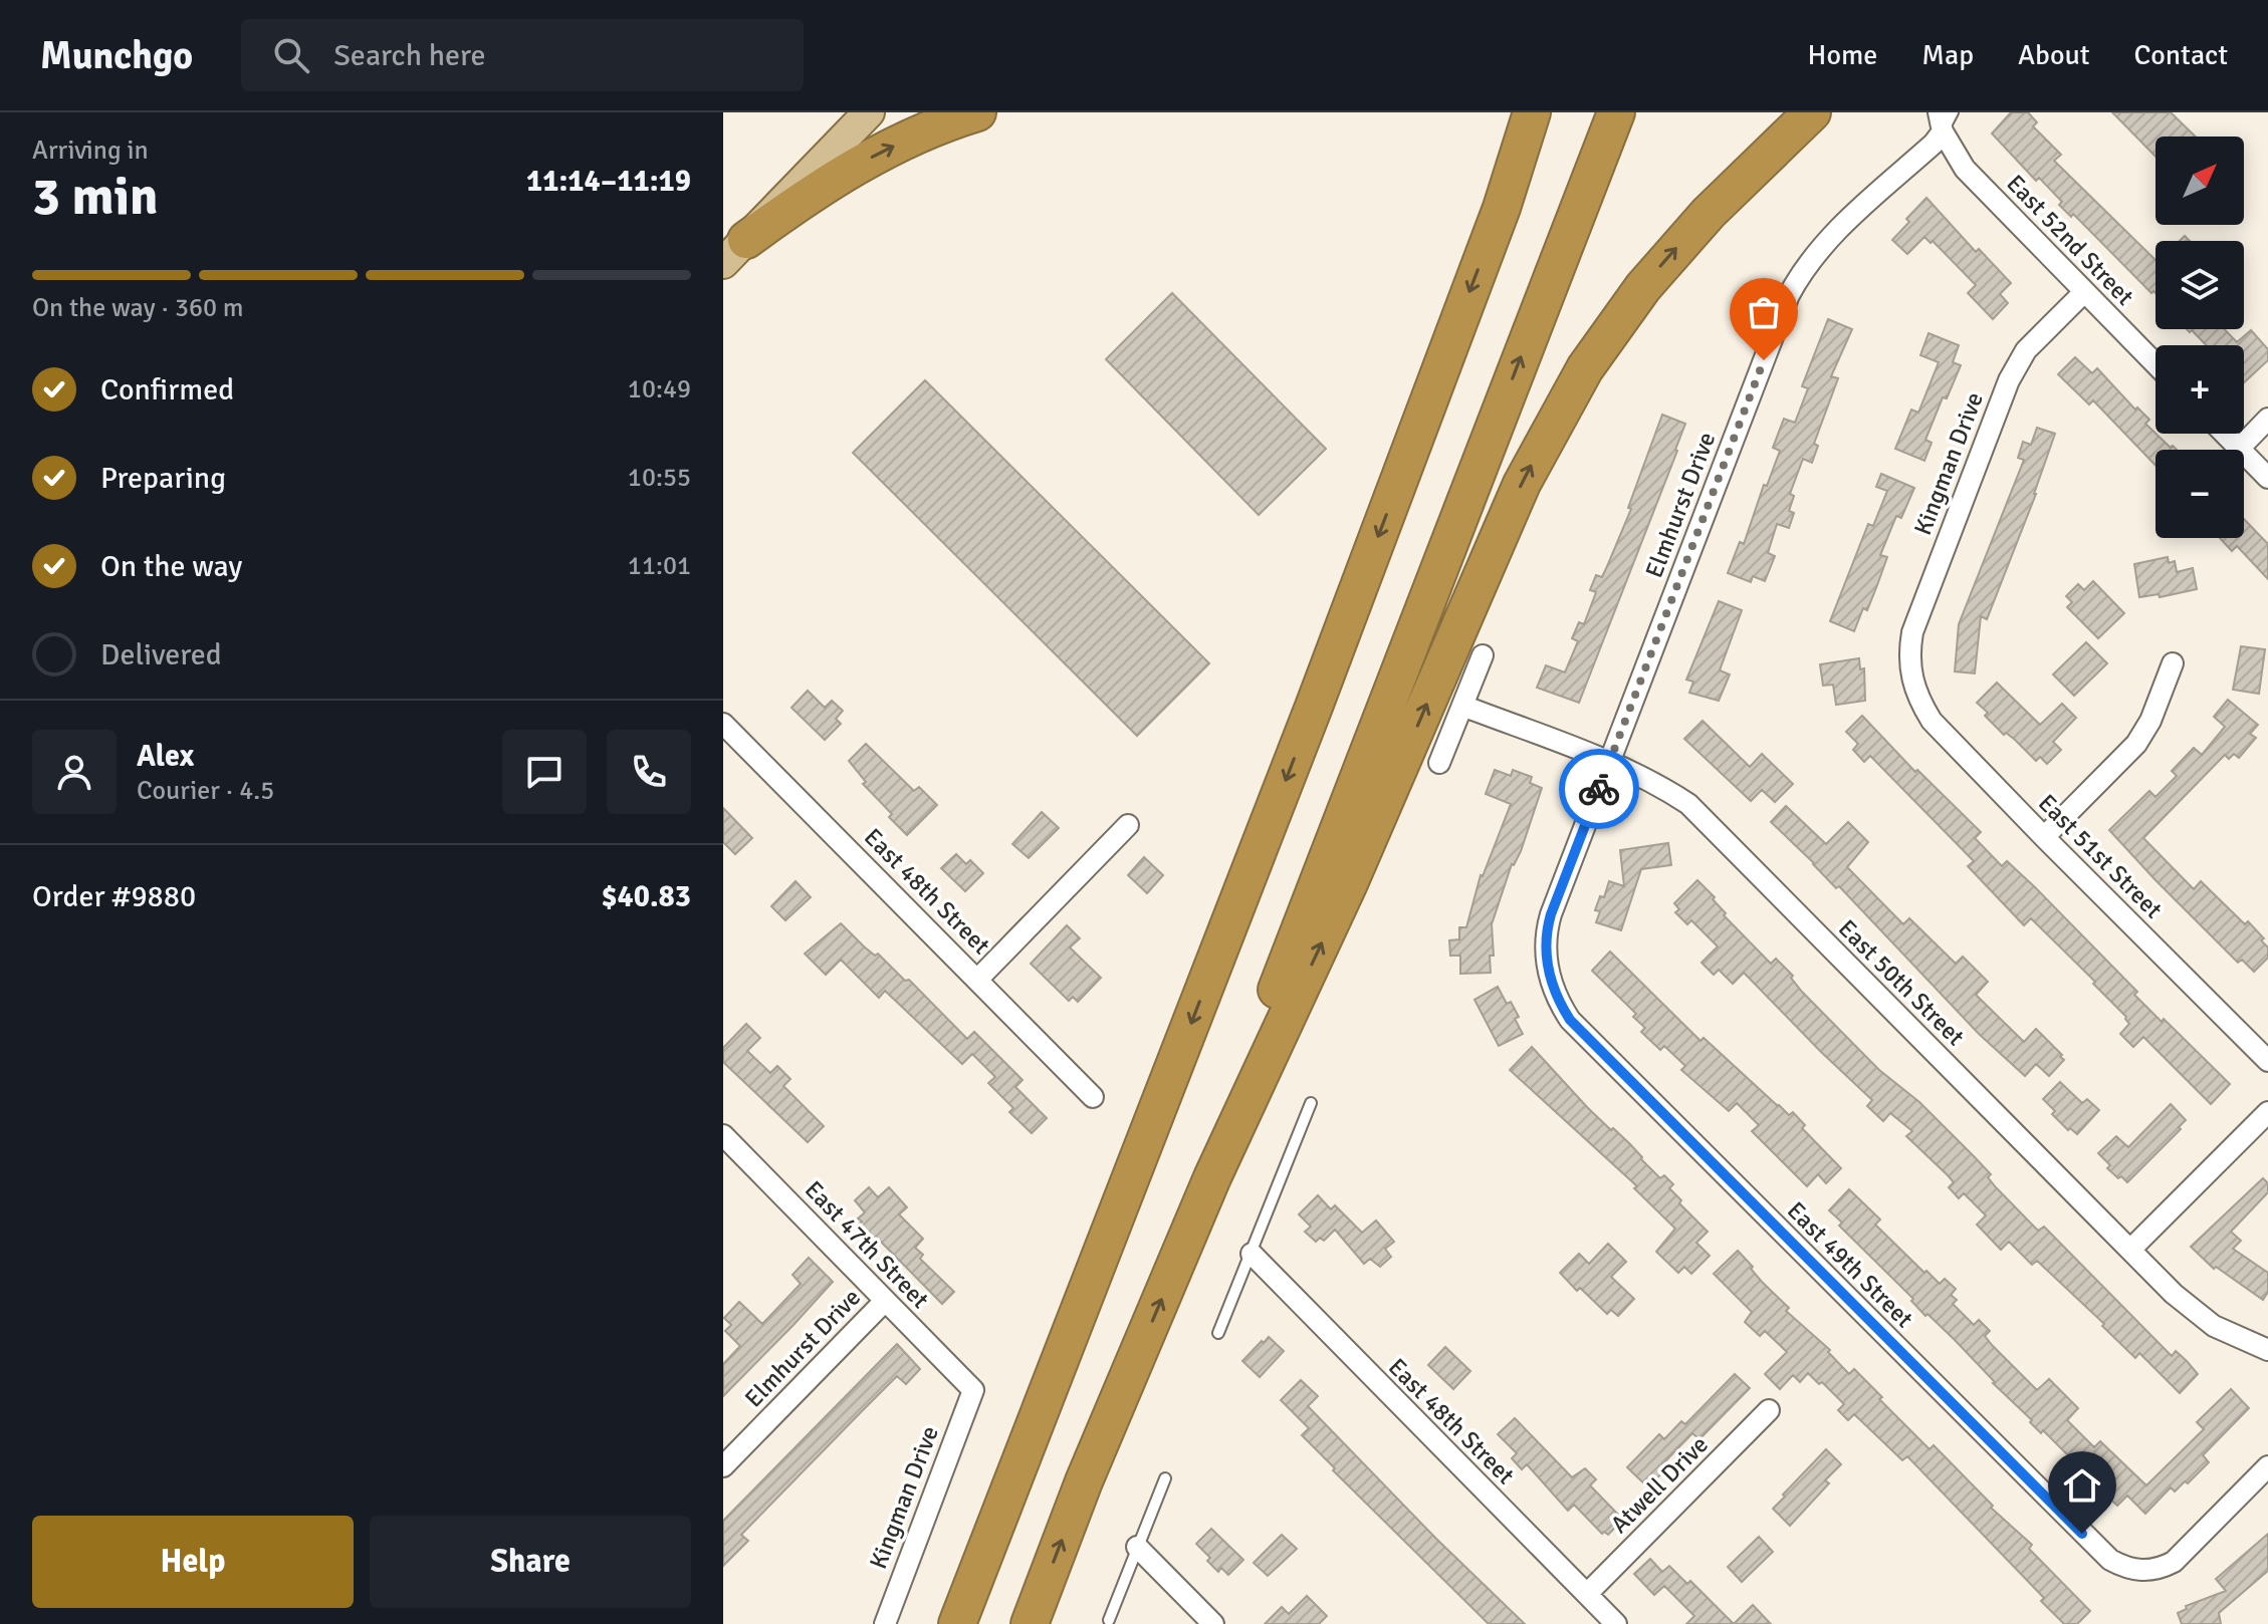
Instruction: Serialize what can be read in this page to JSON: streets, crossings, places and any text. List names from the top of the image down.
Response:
{
  "streets": {
    "street": [
      "East 52nd Street",
      "Kingman Drive",
      "Elmhurst Drive",
      "East 51st Street",
      "East 48th Street",
      "East 50th Street",
      "East 47th Street",
      "East 49th Street",
      "Atwell Drive"
    ]
  },
  "crossings": [
    ["East 52nd Street", "Kingman Drive"],
    ["East 52nd Street", "Elmhurst Drive"],
    ["Kingman Drive", "East 51st Street"],
    ["Kingman Drive", "East 47th Street"],
    ["Elmhurst Drive", "East 50th Street"],
    ["Elmhurst Drive", "East 47th Street"],
    ["Elmhurst Drive", "East 49th Street"],
    ["East 48th Street", "Atwell Drive"]
  ],
  "north": "top right",
  "page": {
    "header": "Munchgo",
    "search": "Search here",
    "nav": [
      "Home",
      "Map",
      "About",
      "Contact"
    ],
    "heading": ["3 min", "Arriving in", "11:14–11:19"],
    "panel": [
      "Alex",
      "Courier · 4.5",
      "Order #9880",
      "$40.83"
    ],
    "map_buttons": ["+", "−"],
    "bar": "On the way · 360 m",
    "list": [
      ["Confirmed", "10:49"],
      ["Preparing", "10:55"],
      ["On the way", "11:01"],
      "Delivered"
    ],
    "buttons": ["Help", "Share"]
  }
}
